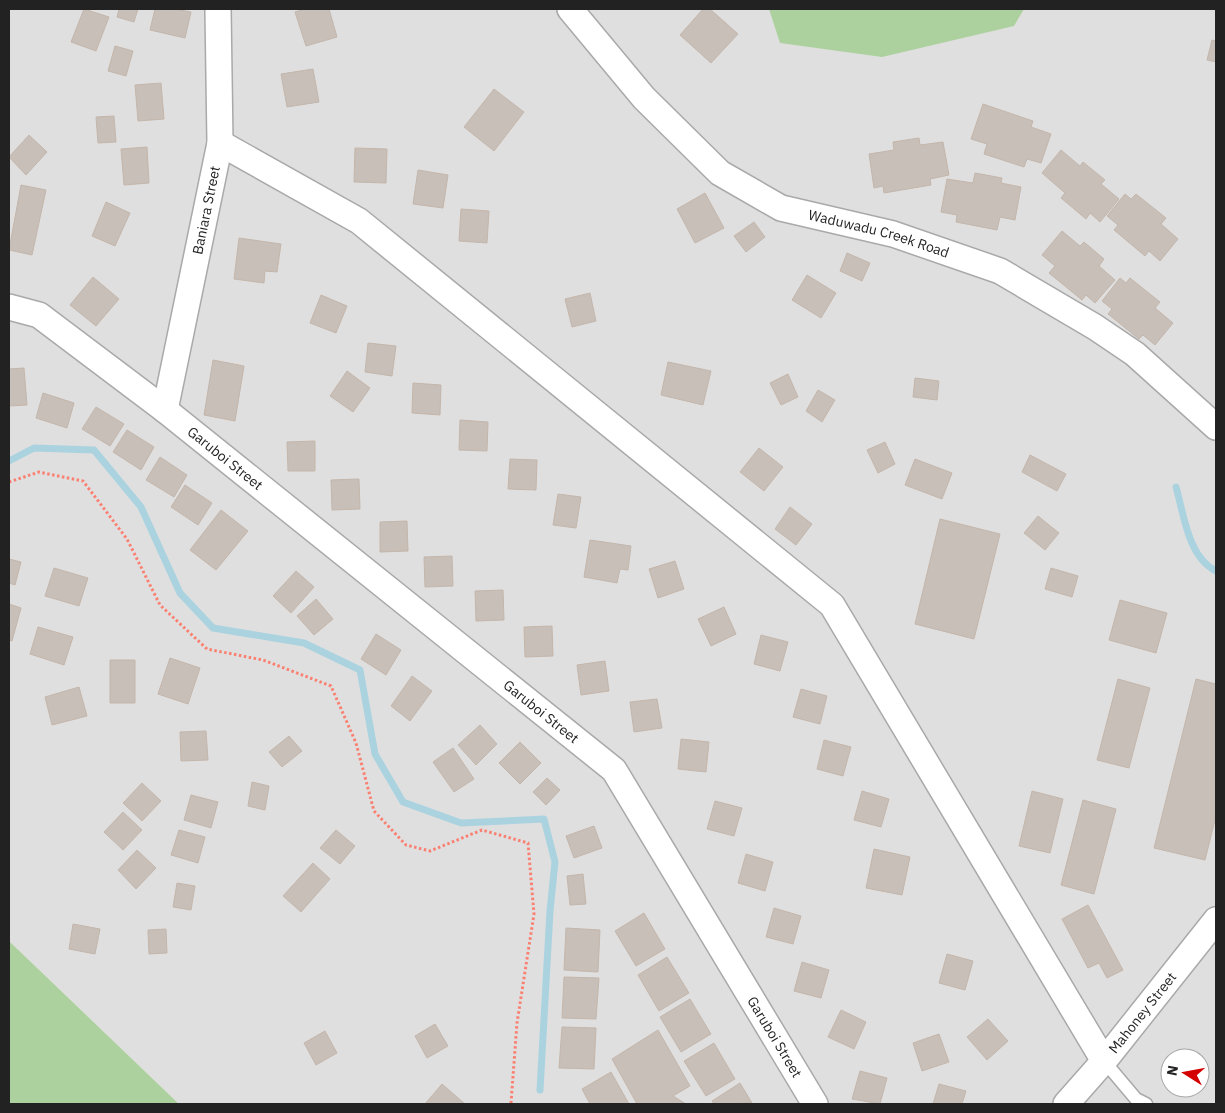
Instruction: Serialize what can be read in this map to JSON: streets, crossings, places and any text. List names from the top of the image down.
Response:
{
  "streets": {
    "street": [
      "Baniara Street",
      "Waduwadu Creek Road",
      "Garuboi Street",
      "Mahoney Street"
    ]
  },
  "crossings": [
    ["Baniara Street", "Garuboi Street"]
  ],
  "north": "left"
}
